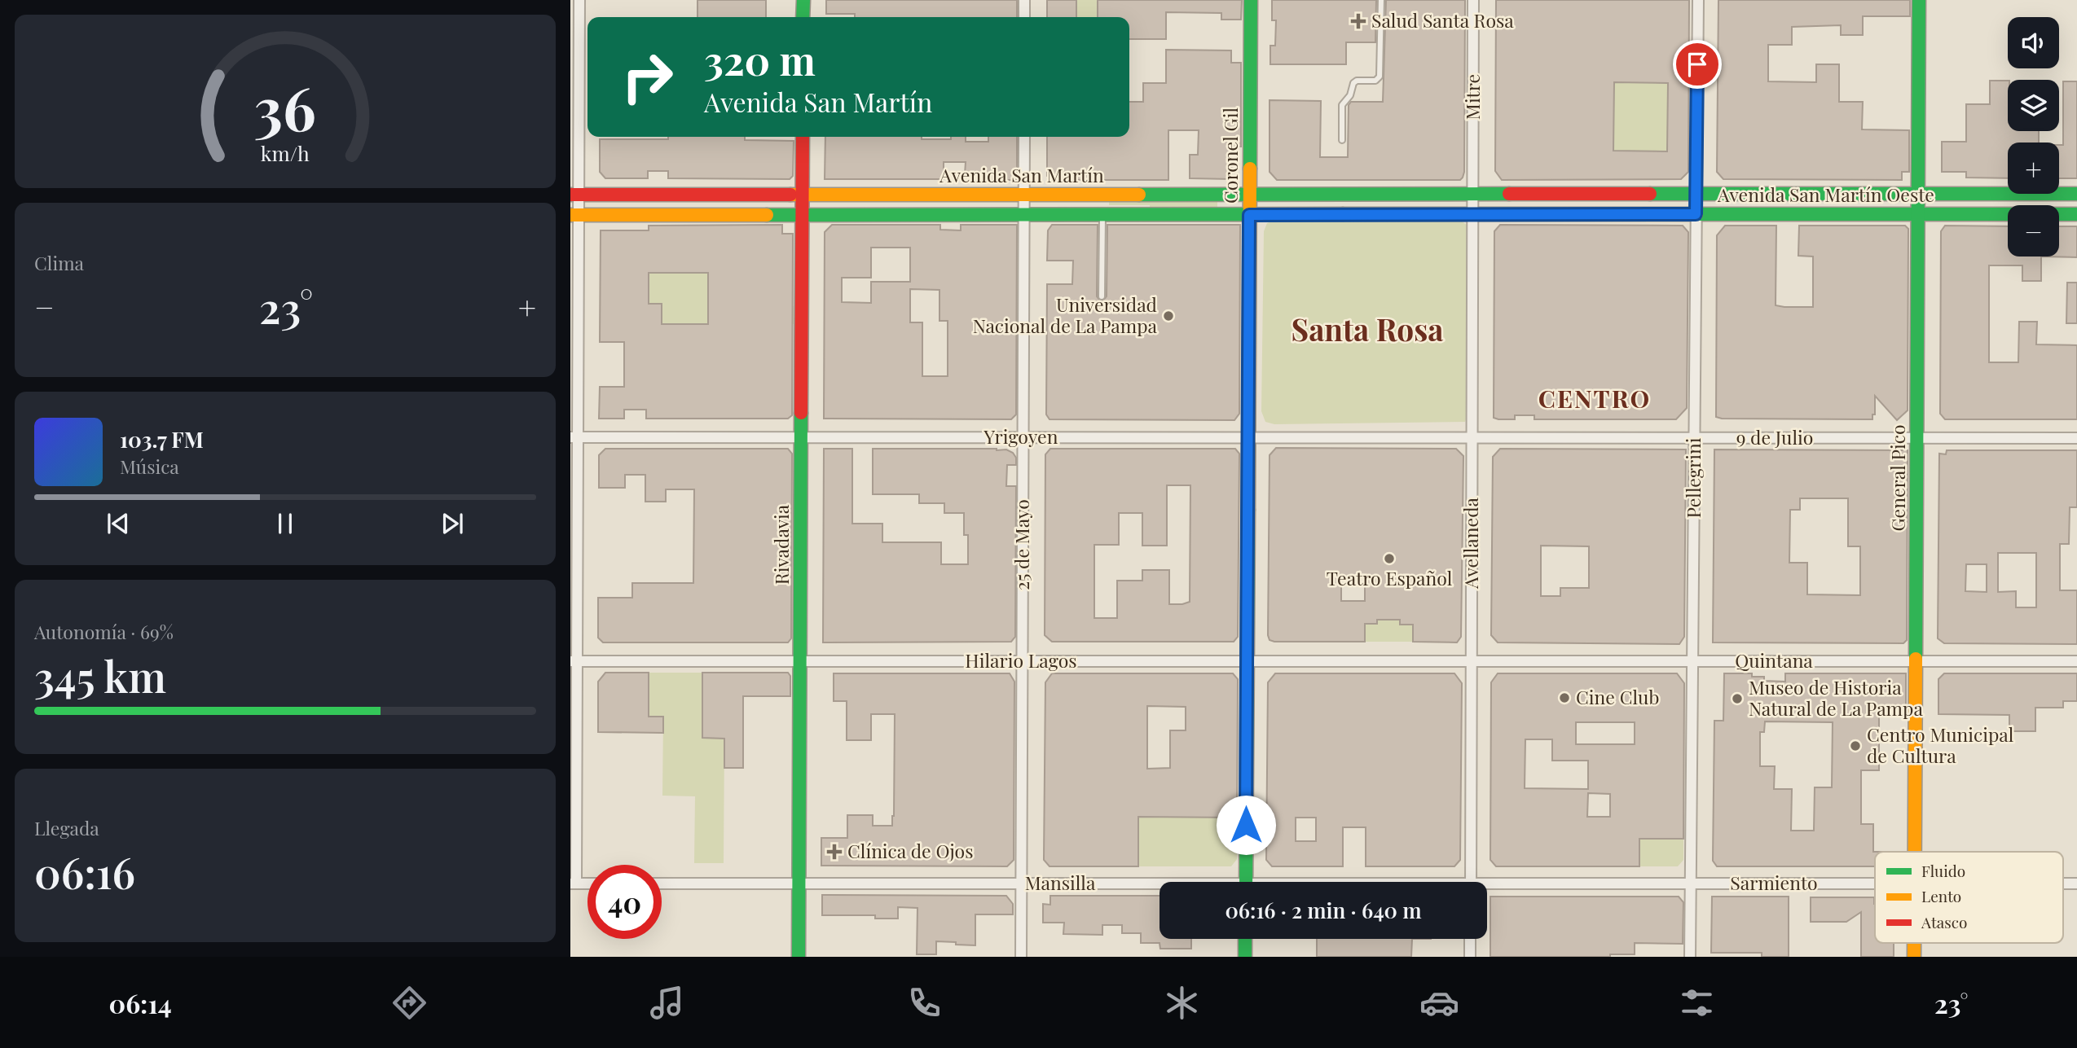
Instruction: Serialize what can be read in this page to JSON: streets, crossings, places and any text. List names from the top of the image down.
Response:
{
  "streets": {
    "main road": [
      "Coronel Gil",
      "Avenida San Martín",
      "Avenida San Martín Oeste",
      "General Pico",
      "Rivadavia"
    ],
    "street": [
      "Mitre",
      "Yrigoyen",
      "9 de Julio",
      "Pellegrini",
      "Avellaneda",
      "25 de Mayo",
      "Hilario Lagos",
      "Quintana",
      "Mansilla",
      "Sarmiento"
    ]
  },
  "crossings": [
    ["Mitre", "Avenida San Martín"],
    ["Mitre", "Avenida San Martín Oeste"],
    ["Mitre", "Avellaneda"],
    ["Coronel Gil", "Avenida San Martín"],
    ["Coronel Gil", "Yrigoyen"],
    ["Coronel Gil", "Hilario Lagos"],
    ["Avenida San Martín", "Avenida San Martín Oeste"],
    ["Avenida San Martín", "Avellaneda"],
    ["Avenida San Martín", "Rivadavia"],
    ["Avenida San Martín", "25 de Mayo"],
    ["Avenida San Martín Oeste", "Pellegrini"],
    ["Avenida San Martín Oeste", "General Pico"],
    ["Avenida San Martín Oeste", "Avellaneda"],
    ["Yrigoyen", "9 de Julio"],
    ["Yrigoyen", "Avellaneda"],
    ["Yrigoyen", "Rivadavia"],
    ["Yrigoyen", "25 de Mayo"],
    ["9 de Julio", "Pellegrini"],
    ["9 de Julio", "General Pico"],
    ["9 de Julio", "Avellaneda"],
    ["Pellegrini", "Quintana"],
    ["Pellegrini", "Sarmiento"],
    ["General Pico", "Quintana"],
    ["Avellaneda", "Hilario Lagos"],
    ["Avellaneda", "Quintana"],
    ["Rivadavia", "Hilario Lagos"],
    ["Rivadavia", "Mansilla"],
    ["25 de Mayo", "Hilario Lagos"],
    ["25 de Mayo", "Mansilla"],
    ["Hilario Lagos", "Quintana"]
  ],
  "districts": ["Santa Rosa", "CENTRO"],
  "places": {
    "health": ["Salud Santa Rosa", "Clínica de Ojos"],
    "other": [
      "Universidad Nacional de La Pampa",
      "Teatro Español",
      "Cine Club",
      "Museo de Historia Natural de La Pampa",
      "Centro Municipal de Cultura"
    ]
  },
  "legend": ["Fluido", "Lento", "Atasco"],
  "page": {
    "map_buttons": ["+", "−"],
    "turn": ["320 m", "Avenida San Martín"],
    "tile": [
      "Clima",
      ["Autonomía · 69%", "345 km"],
      ["Llegada", "06:16"]
    ],
    "heat": ["−", "23°", "+"],
    "song": ["103.7 FM", "Música"],
    "limit": "40",
    "trip": "06:16 · 2 min · 640 m",
    "tabs": ["06:14", "23°"],
    "gauge": ["36", "km/h"]
  }
}
